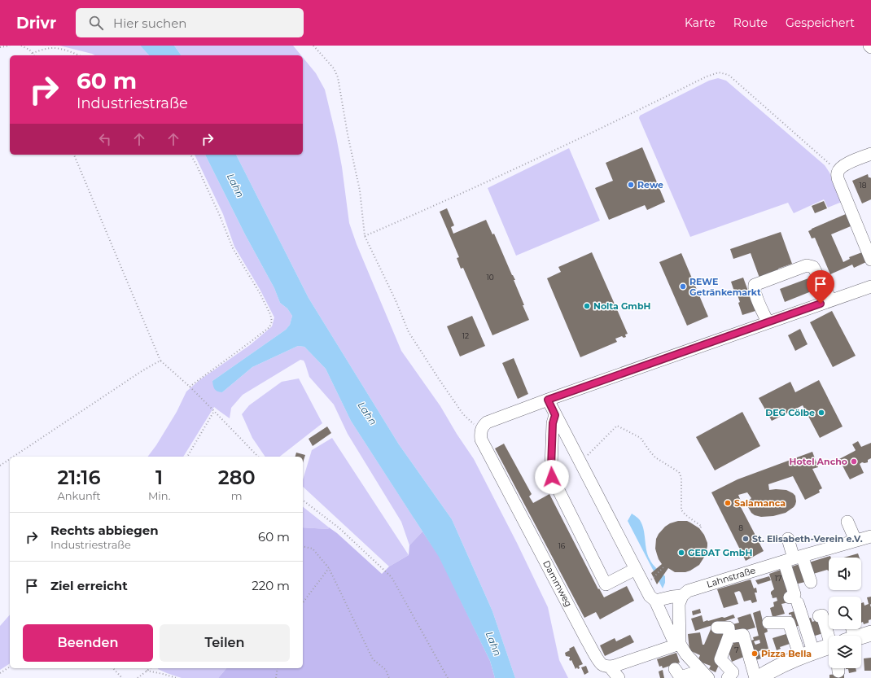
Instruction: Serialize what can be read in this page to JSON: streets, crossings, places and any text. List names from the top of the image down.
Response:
{
  "streets": {
    "street": ["Lahnstraße", "Dammweg"]
  },
  "water": ["Lahn"],
  "places": [
    "Rewe",
    "REWE Getränkemarkt",
    "Nolta GmbH",
    "DEG Cölbe",
    "Hotel Ancho",
    "Salamanca",
    "St. Elisabeth-Verein e.V.",
    "GEDAT GmbH",
    "Pizza Bella"
  ],
  "house_numbers": [
    "18",
    "10",
    "12",
    "8",
    "16",
    "17",
    "7"
  ],
  "page": {
    "header": "Drivr",
    "search": "Hier suchen",
    "nav": ["Karte", "Route", "Gespeichert"],
    "turn": ["60 m", "Industriestraße"],
    "eta": [
      "21:16",
      "Ankunft",
      "1",
      "Min.",
      "280",
      "m"
    ],
    "list": [
      {
        "name": "Rechts abbiegen",
        "note": "Industriestraße",
        "value": "60 m"
      },
      {
        "name": "Ziel erreicht",
        "value": "220 m"
      }
    ],
    "buttons": ["Beenden", "Teilen"]
  }
}
